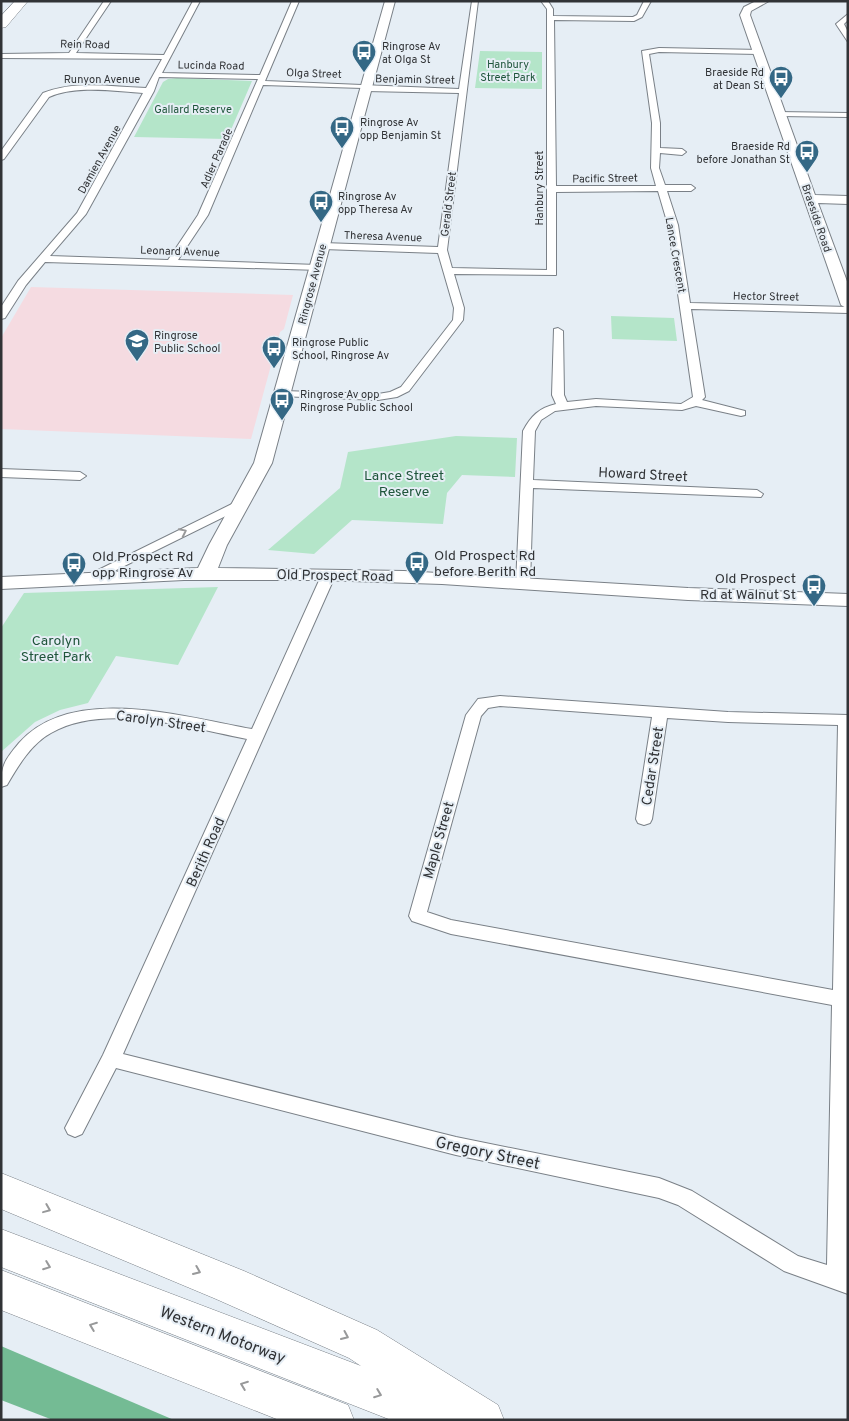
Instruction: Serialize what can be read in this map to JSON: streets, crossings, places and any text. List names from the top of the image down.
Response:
{
  "streets": {
    "highway": ["Western Motorway"],
    "street": [
      "Rein Road",
      "Lucinda Road",
      "Olga Street",
      "Runyon Avenue",
      "Benjamin Street",
      "Adler Parade",
      "Damien Avenue",
      "Pacific Street",
      "Hanbury Street",
      "Gerald Street",
      "Braeside Road",
      "Theresa Avenue",
      "Leonard Avenue",
      "Lance Crescent",
      "Ringrose Avenue",
      "Hector Street",
      "Howard Street",
      "Old Prospect Road",
      "Carolyn Street",
      "Cedar Street",
      "Maple Street",
      "Berith Road",
      "Gregory Street"
    ]
  },
  "crossings": [
    ["Rein Road", "Damien Avenue"],
    ["Lucinda Road", "Olga Street"],
    ["Lucinda Road", "Adler Parade"],
    ["Lucinda Road", "Damien Avenue"],
    ["Olga Street", "Benjamin Street"],
    ["Olga Street", "Adler Parade"],
    ["Olga Street", "Ringrose Avenue"],
    ["Runyon Avenue", "Damien Avenue"],
    ["Benjamin Street", "Gerald Street"],
    ["Benjamin Street", "Ringrose Avenue"],
    ["Adler Parade", "Leonard Avenue"],
    ["Damien Avenue", "Leonard Avenue"],
    ["Pacific Street", "Hanbury Street"],
    ["Pacific Street", "Lance Crescent"],
    ["Hanbury Street", "Gerald Street"],
    ["Gerald Street", "Theresa Avenue"],
    ["Gerald Street", "Ringrose Avenue"],
    ["Braeside Road", "Lance Crescent"],
    ["Theresa Avenue", "Ringrose Avenue"],
    ["Leonard Avenue", "Ringrose Avenue"],
    ["Lance Crescent", "Hector Street"],
    ["Ringrose Avenue", "Old Prospect Road"],
    ["Old Prospect Road", "Berith Road"],
    ["Carolyn Street", "Berith Road"],
    ["Cedar Street", "Maple Street"],
    ["Berith Road", "Gregory Street"]
  ],
  "parks": [
    "Hanbury Street Park",
    "Gallard Reserve",
    "Lance Street Reserve",
    "Carolyn Street Park"
  ],
  "places": {
    "bus stop": [
      "Ringrose Av at Olga St",
      "Braeside Rd at Dean St",
      "Ringrose Av opp Benjamin St",
      "Braeside Rd before Jonathan St",
      "Ringrose Av opp Theresa Av",
      "Ringrose Public School, Ringrose Av",
      "Ringrose Av opp Ringrose Public School",
      "Old Prospect Rd before Berith Rd",
      "Old Prospect Rd opp Ringrose Av",
      "Old Prospect Rd at Walnut St"
    ],
    "school or university": ["Ringrose Public School"]
  }
}
